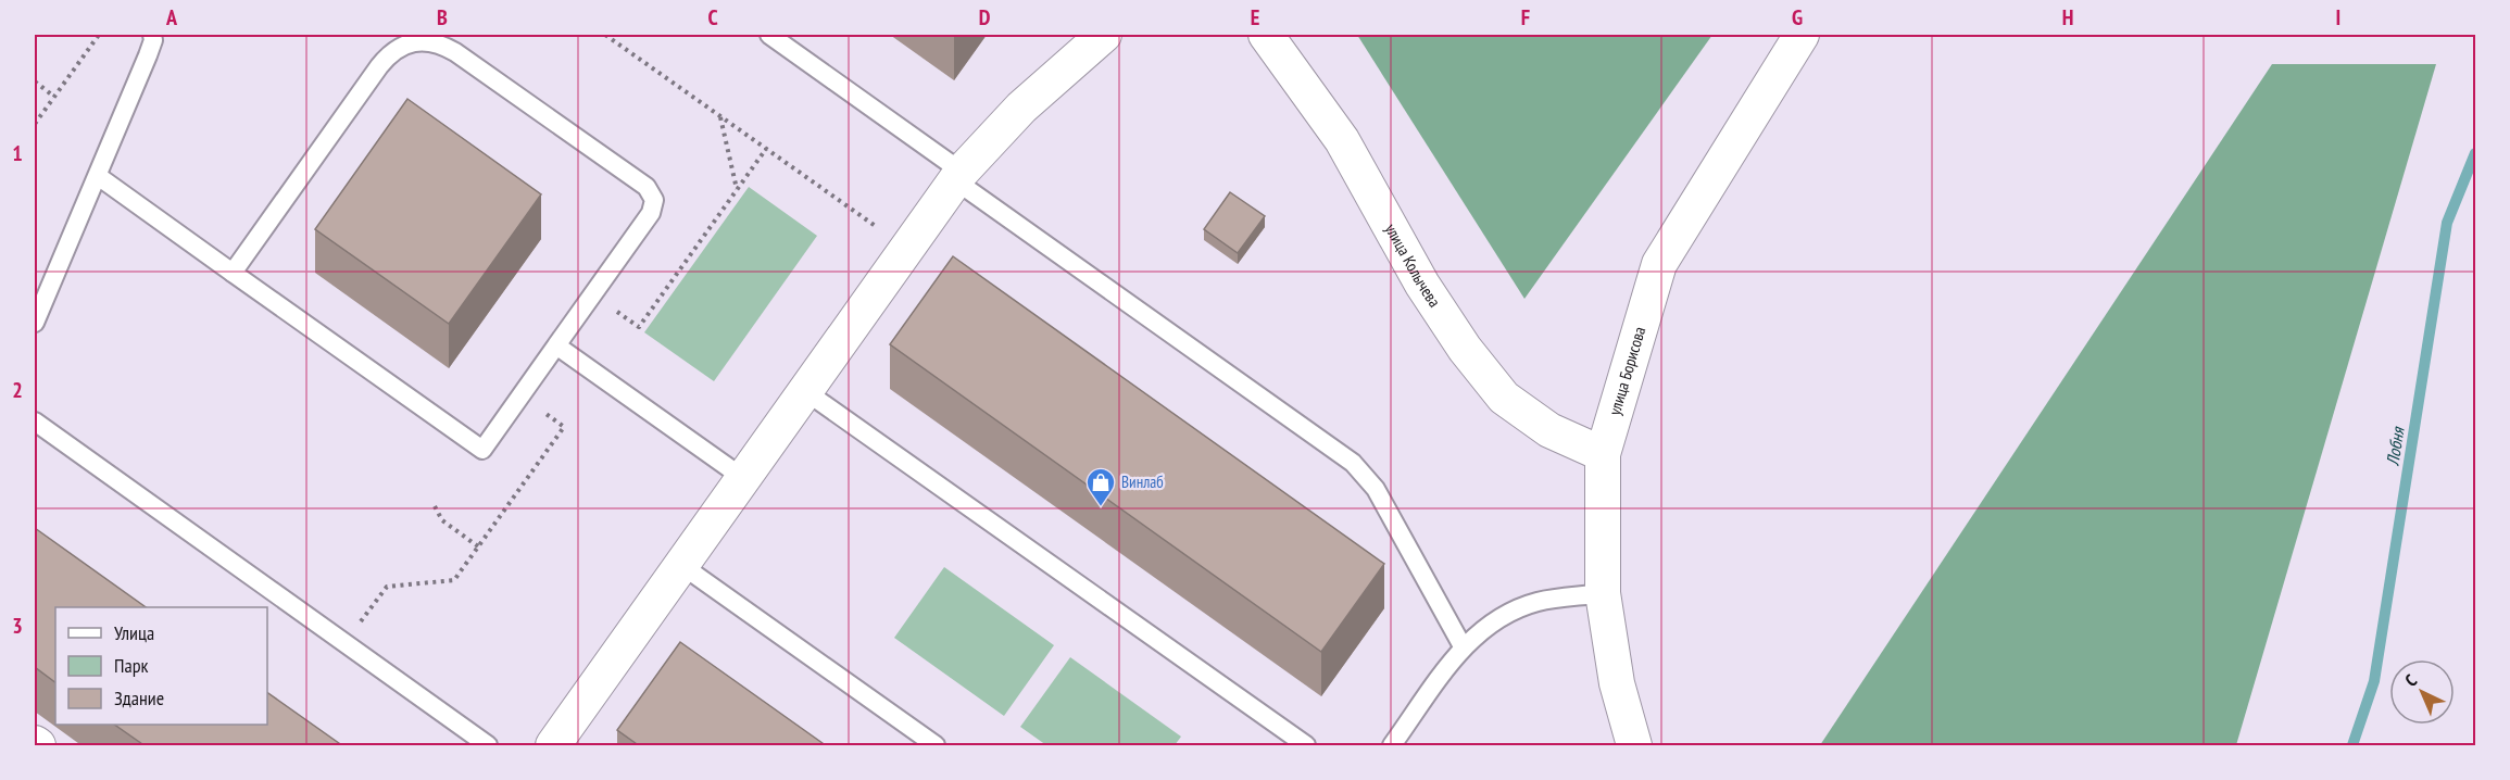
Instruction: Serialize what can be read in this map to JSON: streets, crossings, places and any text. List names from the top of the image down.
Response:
{
  "streets": {
    "street": ["улица Колычева", "улица Борисова"]
  },
  "crossings": [
    ["улица Колычева", "улица Борисова"]
  ],
  "water": ["Лобня"],
  "places": {
    "shop": ["Винлаб"]
  },
  "legend": ["Улица", "Парк", "Здание"],
  "north": "top left",
  "grid": {
    "columns": [
      "A",
      "B",
      "C",
      "D",
      "E",
      "F",
      "G",
      "H",
      "I"
    ],
    "rows": ["1", "2", "3"]
  }
}
